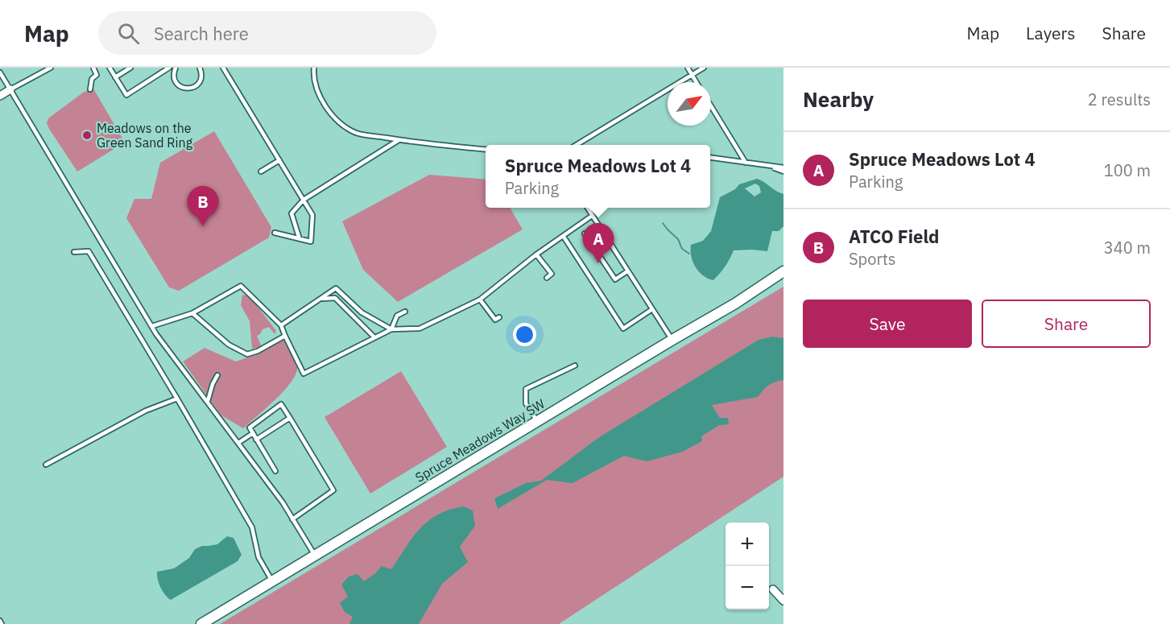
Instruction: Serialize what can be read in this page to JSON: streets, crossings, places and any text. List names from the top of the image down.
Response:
{
  "streets": {
    "main road": ["Spruce Meadows Way SW"]
  },
  "places": ["Meadows on the Green Sand Ring"],
  "north": "top right",
  "page": {
    "header": "Map",
    "search": "Search here",
    "nav": ["Map", "Layers", "Share"],
    "heading": ["Nearby", "2 results"],
    "list": [
      {
        "mark": "A",
        "name": "Spruce Meadows Lot 4",
        "note": "Parking",
        "value": "100 m"
      },
      {
        "mark": "B",
        "name": "ATCO Field",
        "note": "Sports",
        "value": "340 m"
      }
    ],
    "popup": ["Spruce Meadows Lot 4", "Parking"],
    "pins": ["B", "A"],
    "buttons": ["Save", "Share"],
    "map_buttons": ["+", "−"]
  }
}
